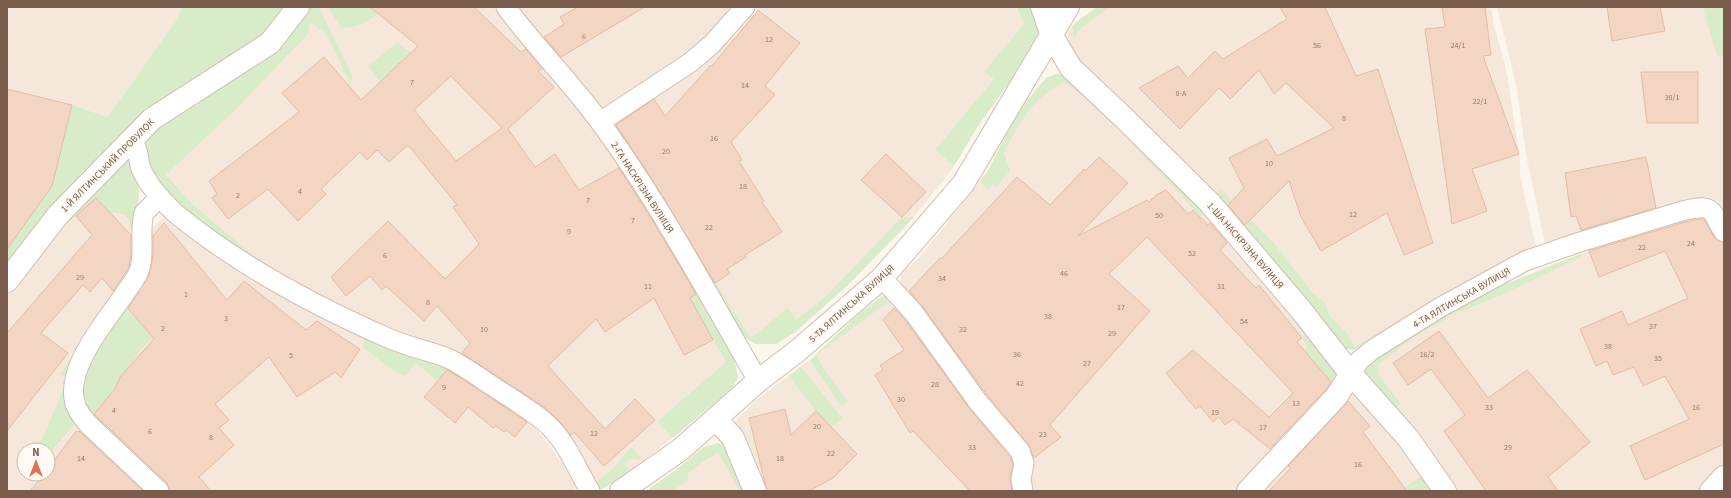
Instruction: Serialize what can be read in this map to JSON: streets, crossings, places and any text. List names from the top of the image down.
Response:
{
  "streets": {
    "street": [
      "1-Й ЯЛТИНСЬКИЙ ПРОВУЛОК",
      "1-ША НАСКРІЗНА ВУЛИЦЯ",
      "4-ТА ЯЛТИНСЬКА ВУЛИЦЯ",
      "5-ТА ЯЛТИНСЬКА ВУЛИЦЯ"
    ],
    "lane": ["2-ГА НАСКРІЗНА ВУЛИЦЯ"]
  },
  "crossings": [
    ["2-ГА НАСКРІЗНА ВУЛИЦЯ", "5-ТА ЯЛТИНСЬКА ВУЛИЦЯ"],
    ["1-ША НАСКРІЗНА ВУЛИЦЯ", "4-ТА ЯЛТИНСЬКА ВУЛИЦЯ"],
    ["1-ША НАСКРІЗНА ВУЛИЦЯ", "5-ТА ЯЛТИНСЬКА ВУЛИЦЯ"]
  ],
  "house_numbers": [
    "6",
    "12",
    "56",
    "24/1",
    "7",
    "14",
    "8-А",
    "38/1",
    "22/1",
    "8",
    "16",
    "20",
    "10",
    "18",
    "4",
    "2",
    "7",
    "12",
    "50",
    "7",
    "22",
    "9",
    "24",
    "22",
    "52",
    "6",
    "46",
    "29",
    "34",
    "11",
    "31",
    "1",
    "8",
    "17",
    "38",
    "3",
    "54",
    "37",
    "2",
    "10",
    "32",
    "29",
    "38",
    "36",
    "16/2",
    "5",
    "35",
    "27",
    "42",
    "28",
    "9",
    "30",
    "13",
    "33",
    "16",
    "4",
    "19",
    "20",
    "17",
    "6",
    "12",
    "23",
    "8",
    "33",
    "29",
    "22",
    "14",
    "18",
    "16"
  ],
  "north": "top"
}
